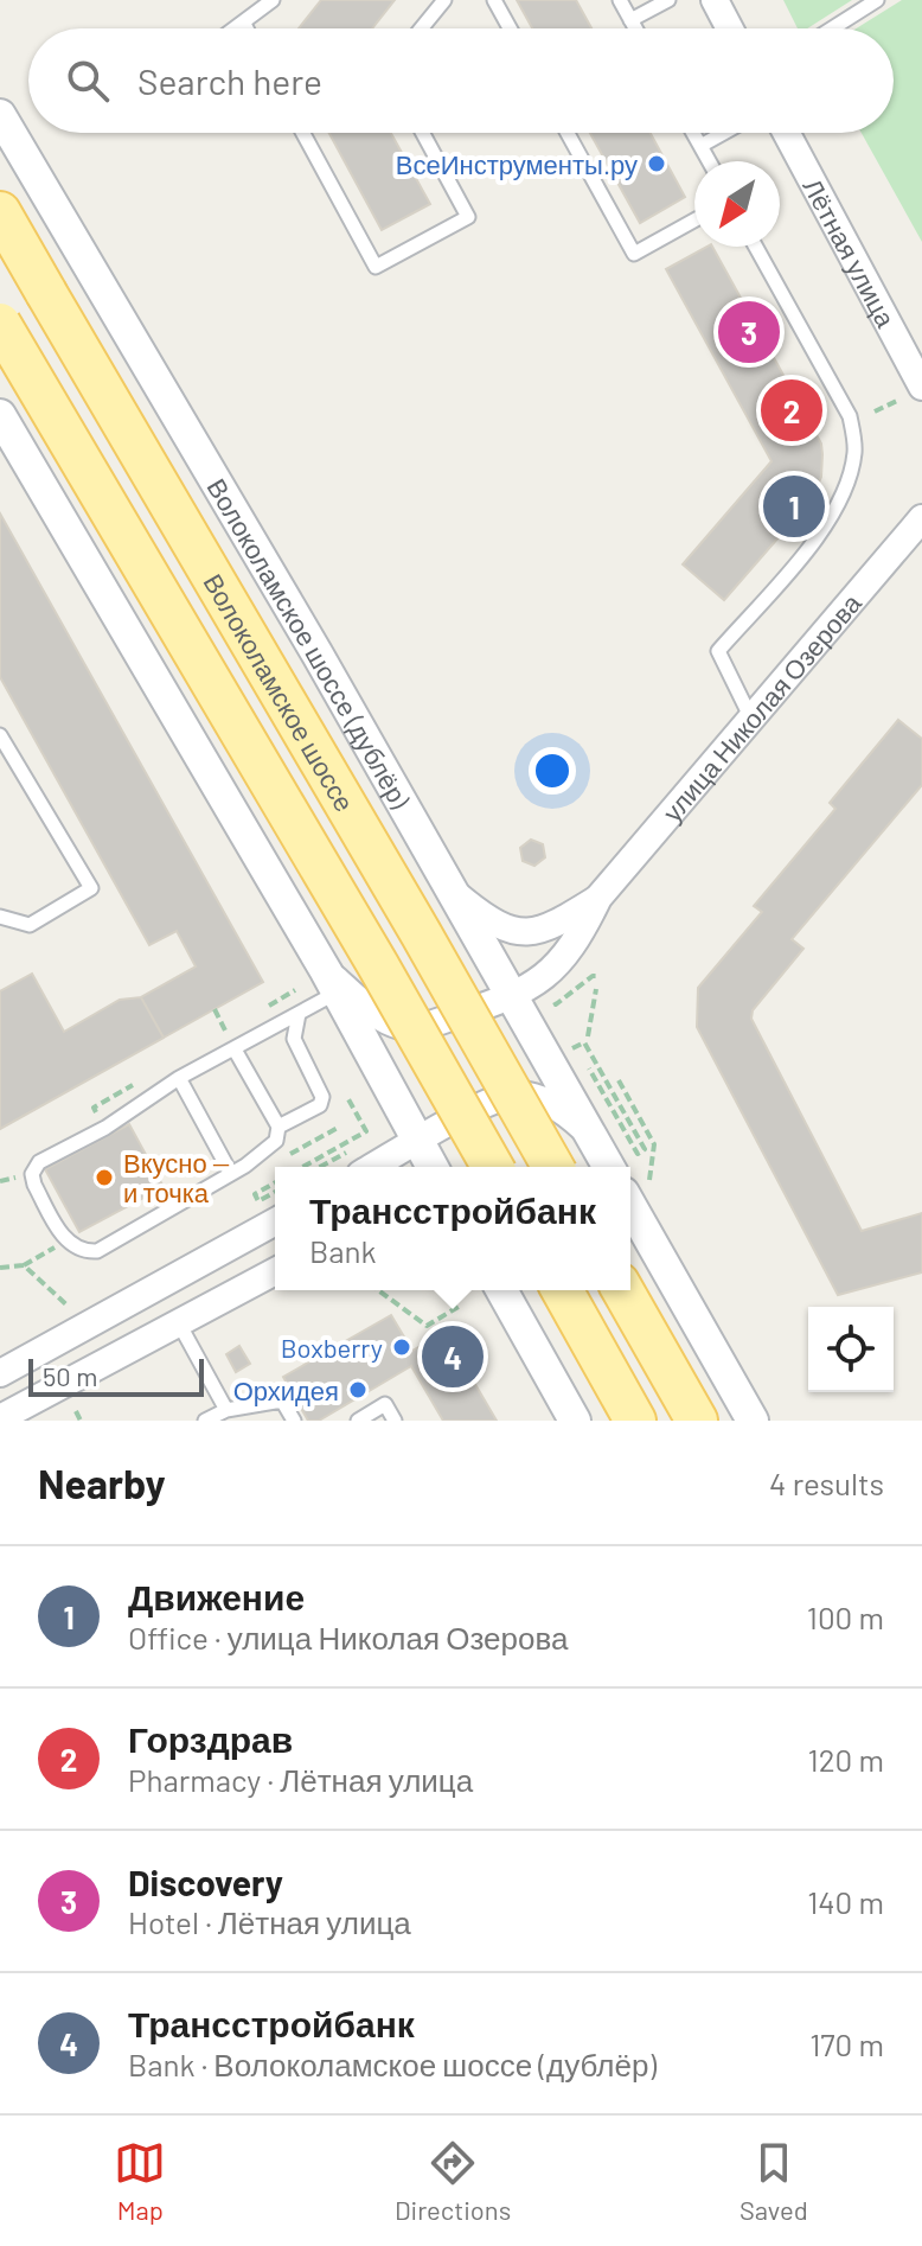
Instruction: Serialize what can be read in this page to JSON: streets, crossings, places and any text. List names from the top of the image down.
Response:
{
  "streets": {
    "main road": ["Волоколамское шоссе"],
    "street": ["Лётная улица", "Волоколамское шоссе (дублёр)", "улица Николая Озерова"]
  },
  "crossings": [
    ["Волоколамское шоссе (дублёр)", "улица Николая Озерова"]
  ],
  "places": [
    "ВсеИнструменты.ру",
    "Вкусно — и точка",
    "Boxberry",
    "Орхидея"
  ],
  "scale_bar": "50 m",
  "north": "bottom left",
  "page": {
    "search": "Search here",
    "pins": [
      "3",
      "2",
      "1",
      "4"
    ],
    "popup": ["Трансстройбанк", "Bank"],
    "scale": "50 m",
    "heading": ["Nearby", "4 results"],
    "list": [
      {
        "mark": "1",
        "name": "Движение",
        "note": "Office · улица Николая Озерова",
        "value": "100 m"
      },
      {
        "mark": "2",
        "name": "Горздрав",
        "note": "Pharmacy · Лётная улица",
        "value": "120 m"
      },
      {
        "mark": "3",
        "name": "Discovery",
        "note": "Hotel · Лётная улица",
        "value": "140 m"
      },
      {
        "mark": "4",
        "name": "Трансстройбанк",
        "note": "Bank · Волоколамское шоссе (дублёр)",
        "value": "170 m"
      }
    ],
    "nav": ["Map", "Directions", "Saved"]
  }
}
